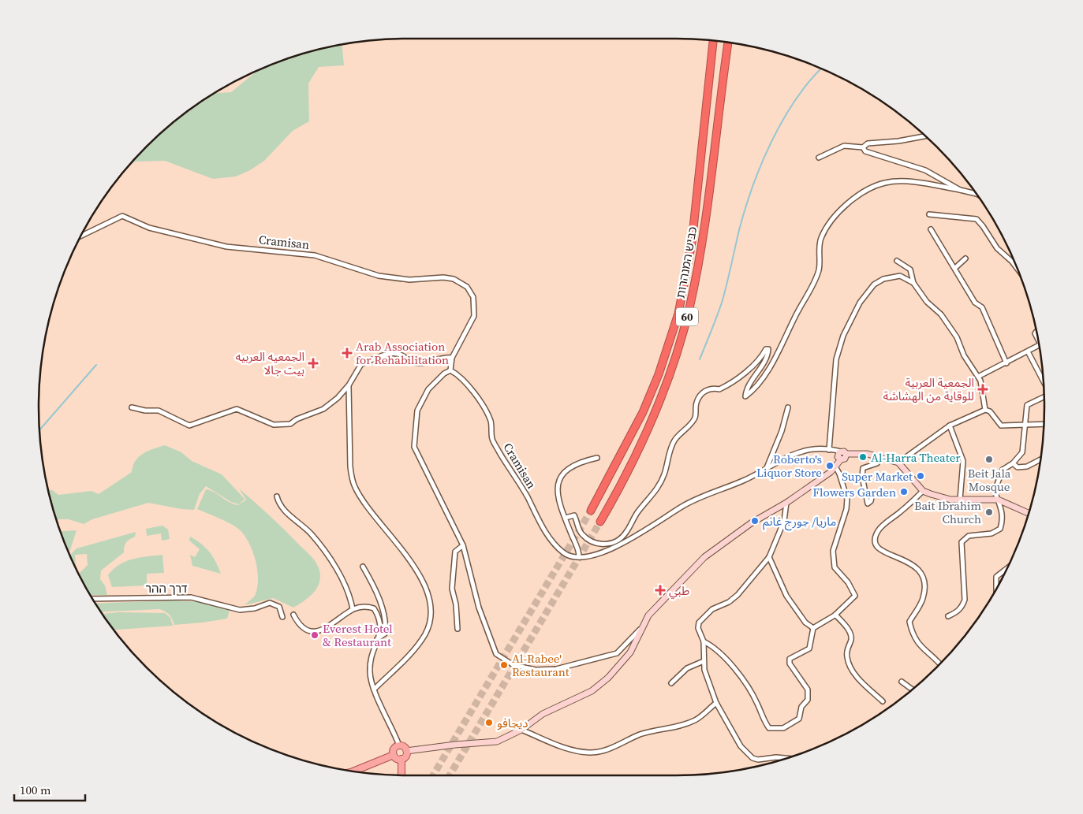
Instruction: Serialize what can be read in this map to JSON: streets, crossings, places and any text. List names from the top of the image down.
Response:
{
  "streets": {
    "highway": ["כביש המנהרות", "60"],
    "street": ["Cramisan", "דרך ההר"]
  },
  "places": {
    "health": [
      "Arab Association for Rehabilitation",
      "الجمعيه العربيه بيت جالا",
      "الجمعية العربية للوقاية من الهشاشة",
      "طبي"
    ],
    "other": [
      "Al-Harra Theater",
      "Beit Jala Mosque",
      "Roberto's Liquor Store",
      "Super Market",
      "Flowers Garden",
      "Bait Ibrahim Church",
      "ماريا/ جورج غانم",
      "Everest Hotel & Restaurant",
      "Al-Rabee' Restaurant",
      "ديجافو"
    ]
  },
  "scale_bar": "100 m"
}
